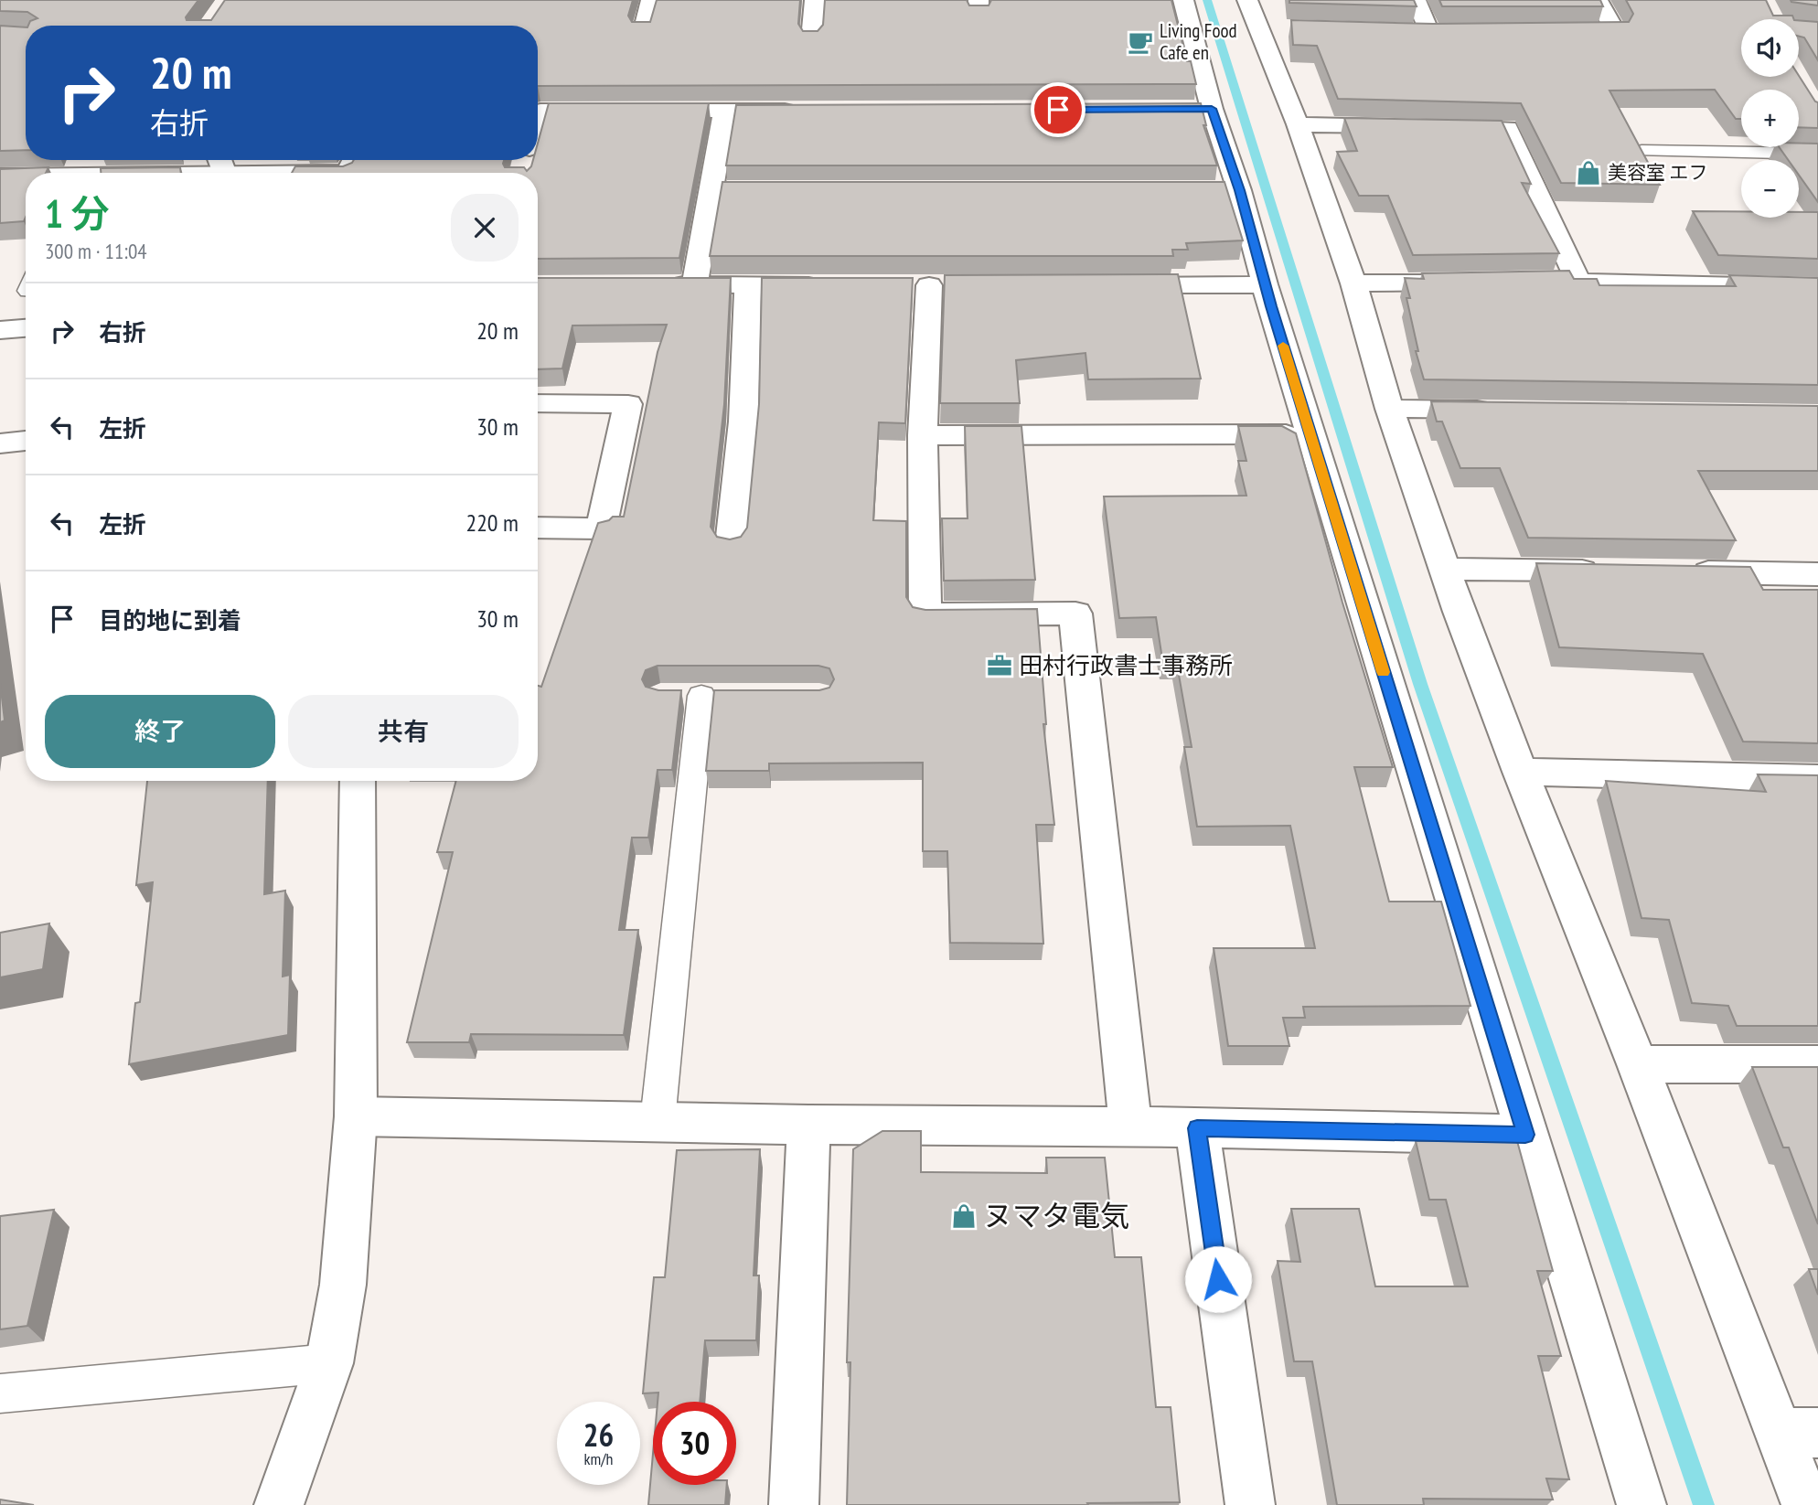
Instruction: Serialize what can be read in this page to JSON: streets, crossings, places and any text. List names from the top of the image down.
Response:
{
  "places": {
    "cafe": ["Living Food Cafe en"],
    "shop": ["美容室 エフ", "ヌマタ電気"],
    "office": ["田村行政書士事務所"]
  },
  "page": {
    "map_buttons": ["+", "−"],
    "turn": ["20 m", "右折"],
    "heading": ["1 分", "300 m · 11:04"],
    "list": [
      {
        "name": "右折",
        "value": "20 m"
      },
      {
        "name": "左折",
        "value": "30 m"
      },
      {
        "name": "左折",
        "value": "220 m"
      },
      {
        "name": "目的地に到着",
        "value": "30 m"
      }
    ],
    "buttons": ["終了", "共有"],
    "speed": "26 km/h",
    "limit": "30"
  }
}
